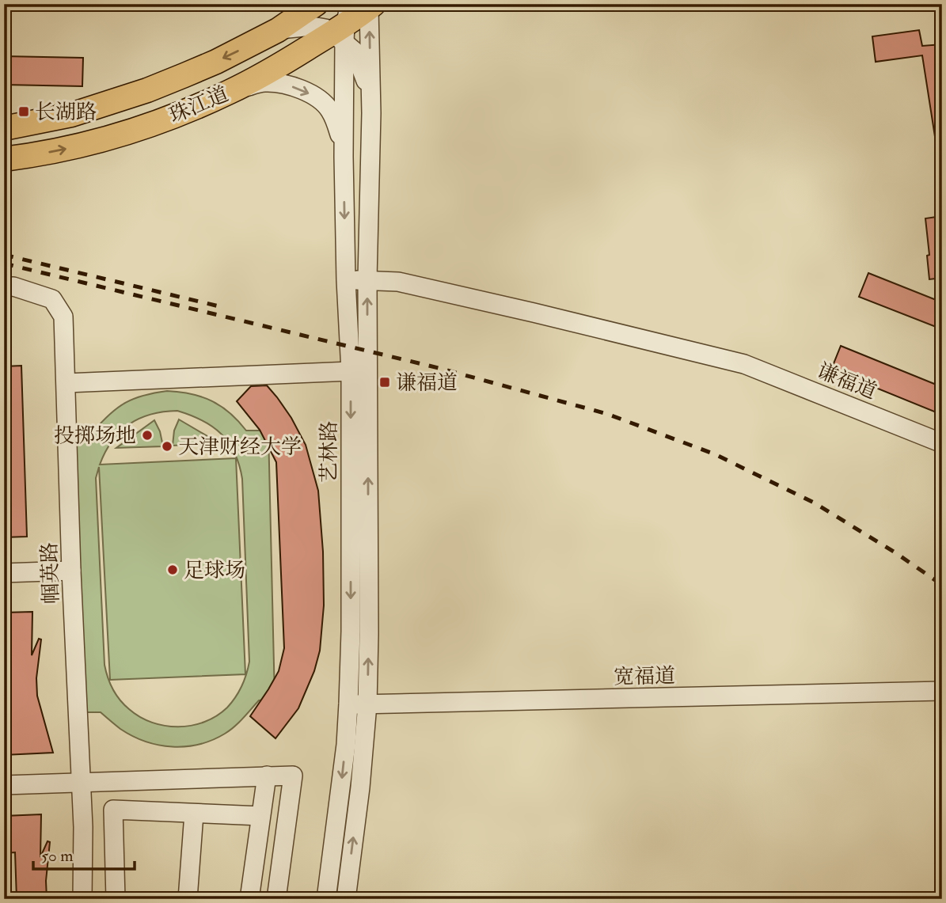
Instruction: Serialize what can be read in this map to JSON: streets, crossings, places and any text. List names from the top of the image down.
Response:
{
  "streets": {
    "main road": ["珠江道"],
    "street": [
      "谦福道",
      "艺林路",
      "帼英路",
      "宽福道"
    ]
  },
  "crossings": [
    ["珠江道", "艺林路"],
    ["谦福道", "艺林路"],
    ["艺林路", "宽福道"]
  ],
  "places": {
    "transit": ["长湖路", "谦福道"],
    "other": ["投掷场地", "天津财经大学", "足球场"]
  },
  "scale_bar": "50 m"
}
